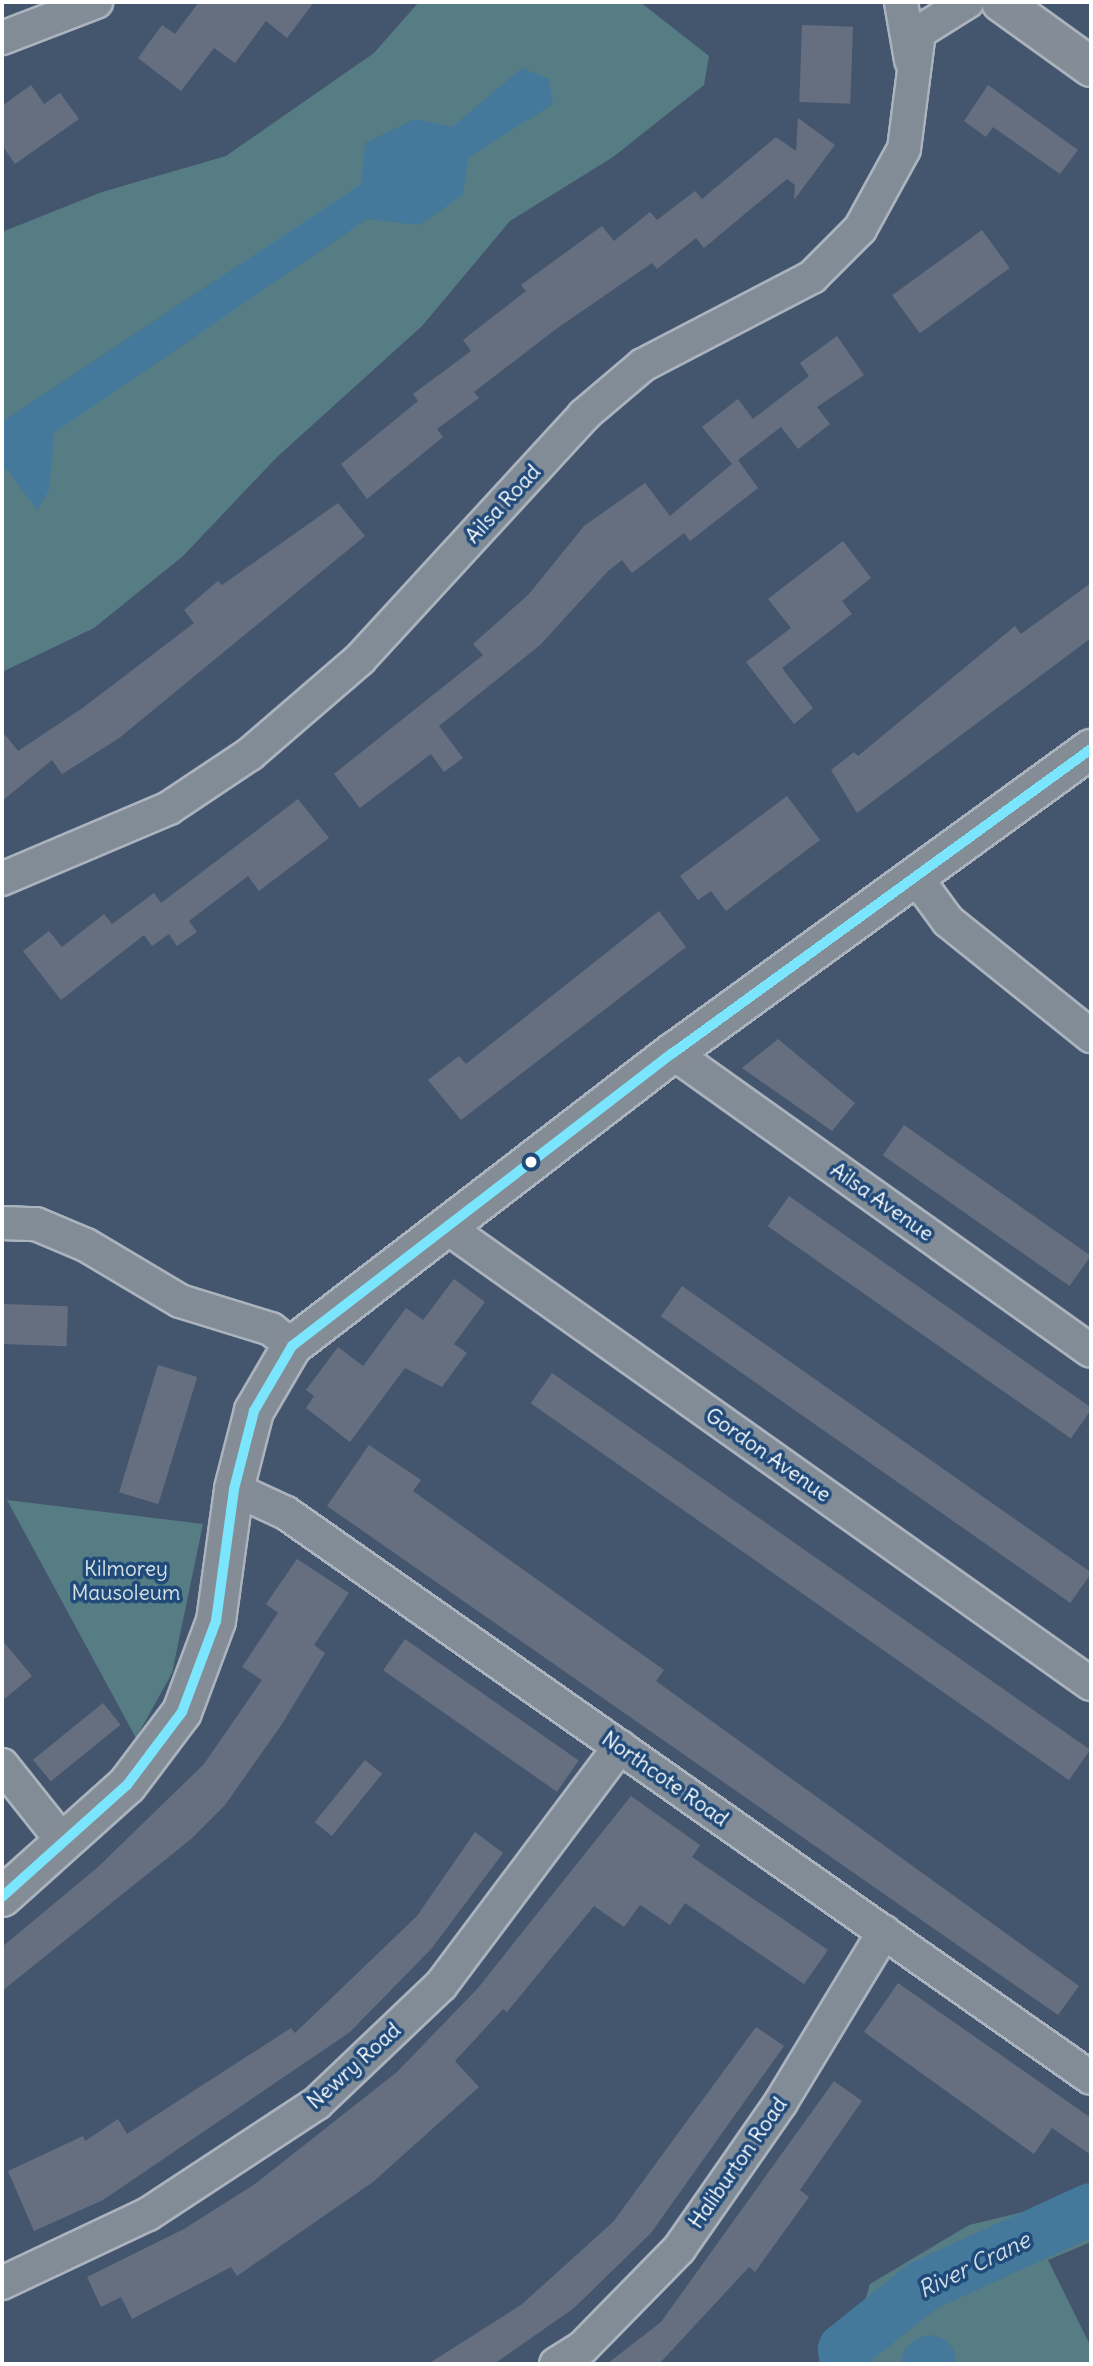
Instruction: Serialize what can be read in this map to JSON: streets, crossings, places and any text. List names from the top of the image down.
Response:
{
  "streets": {
    "street": [
      "Ailsa Road",
      "Ailsa Avenue",
      "Gordon Avenue",
      "Northcote Road",
      "Newry Road",
      "Haliburton Road"
    ]
  },
  "crossings": [
    ["Northcote Road", "Newry Road"],
    ["Northcote Road", "Haliburton Road"]
  ],
  "water": ["River Crane"],
  "parks": ["Kilmorey Mausoleum"]
}
